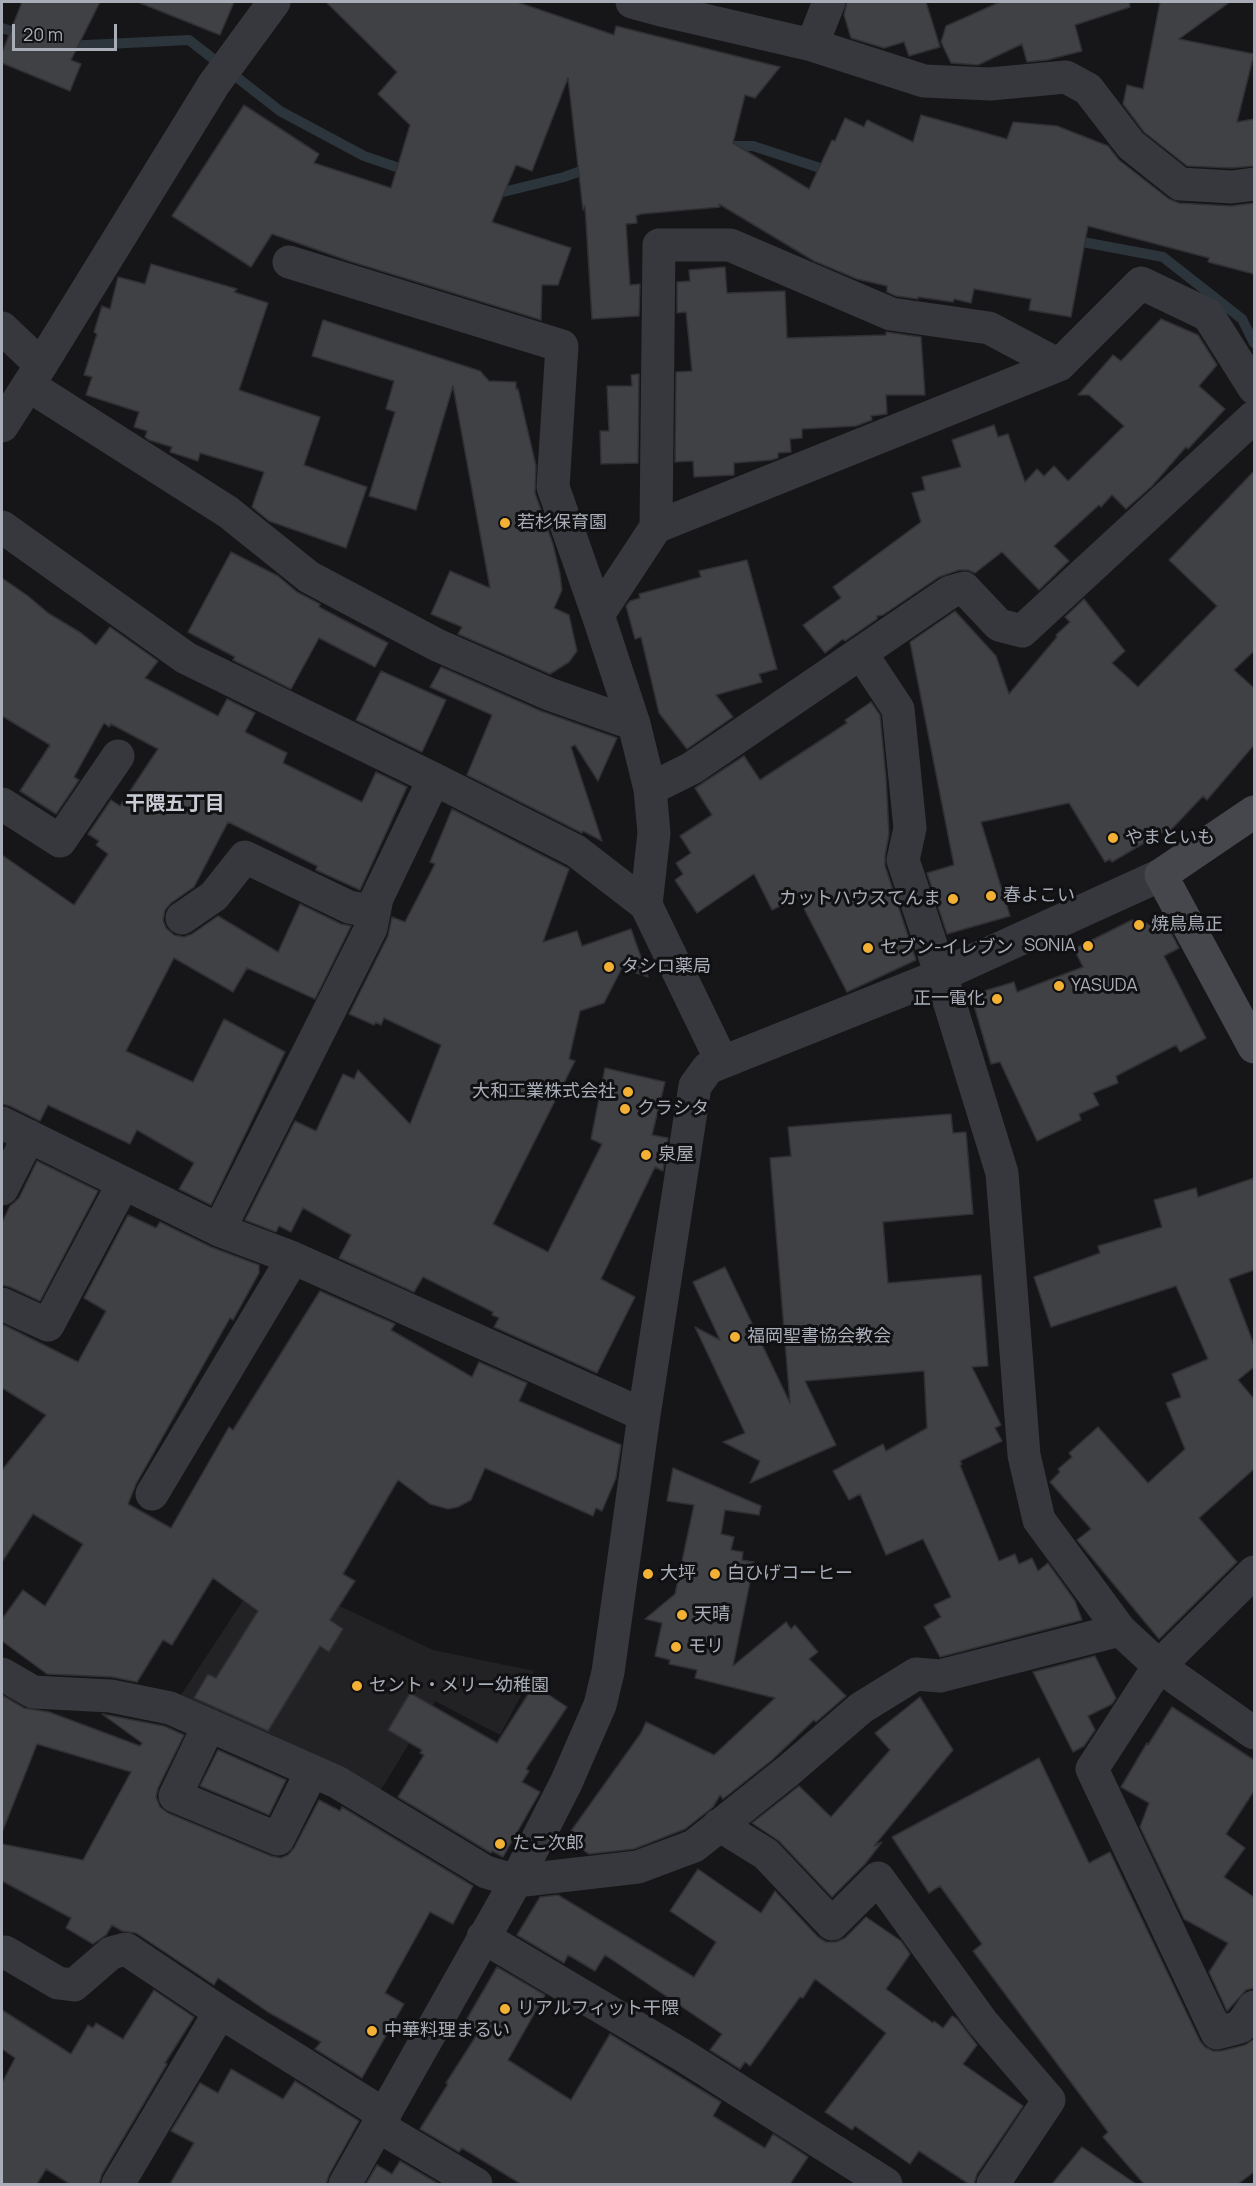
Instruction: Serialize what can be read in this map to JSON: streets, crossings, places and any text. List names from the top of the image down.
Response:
{
  "districts": ["干隈五丁目"],
  "places": [
    "若杉保育園",
    "やまといも",
    "春よこい",
    "カットハウスてんま",
    "焼鳥鳥正",
    "SONIA",
    "セブン-イレブン",
    "タシロ薬局",
    "YASUDA",
    "正一電化",
    "大和工業株式会社",
    "クラシタ",
    "泉屋",
    "福岡聖書協会教会",
    "大坪",
    "白ひげコーヒー",
    "天晴",
    "モリ",
    "セント・メリー幼稚園",
    "たこ次郎",
    "リアルフィット干隈",
    "中華料理まるい"
  ],
  "scale_bar": "20 m"
}
